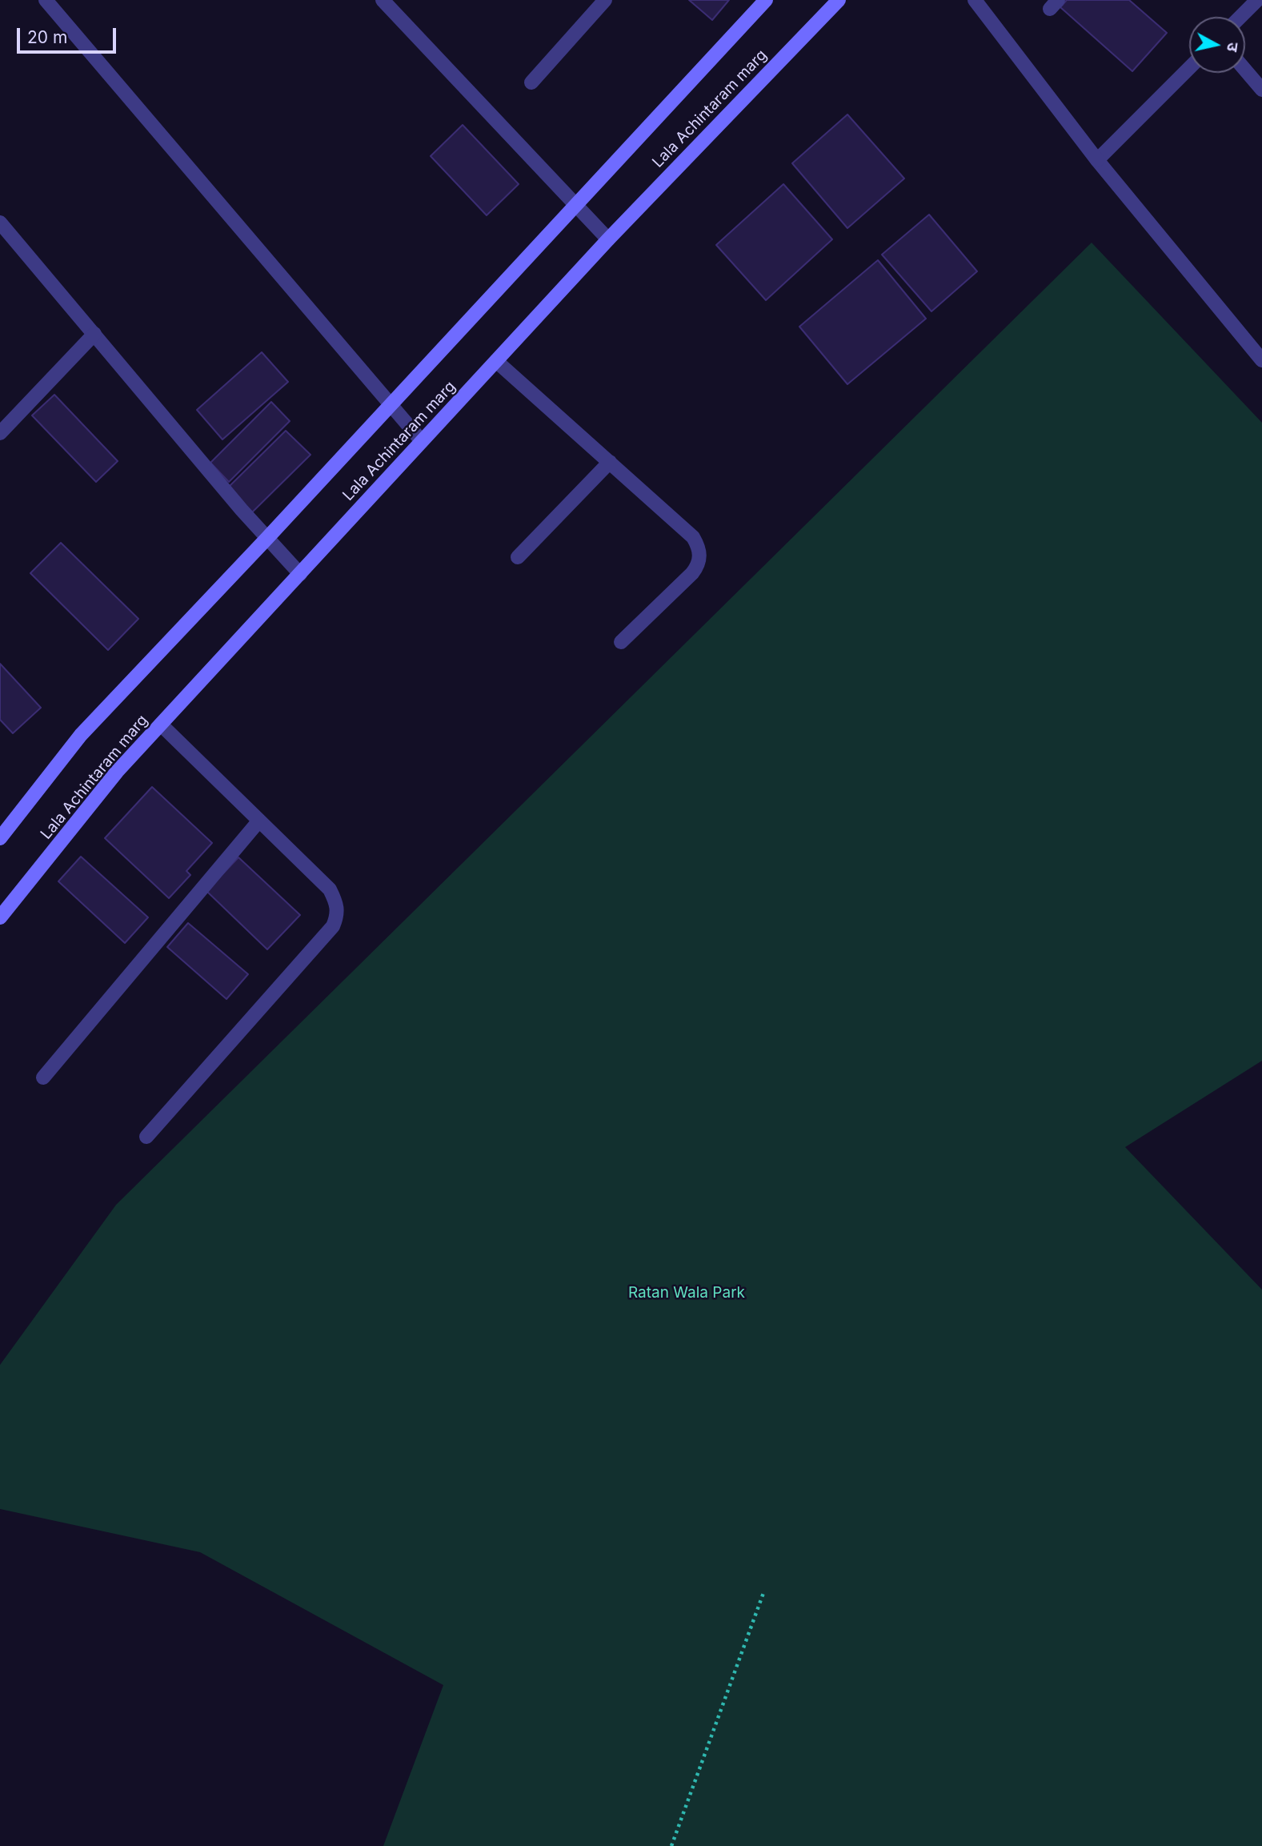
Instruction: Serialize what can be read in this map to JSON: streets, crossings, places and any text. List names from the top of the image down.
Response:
{
  "streets": {
    "street": ["Lala Achintaram marg"]
  },
  "parks": ["Ratan Wala Park"],
  "scale_bar": "20 m",
  "north": "right"
}
